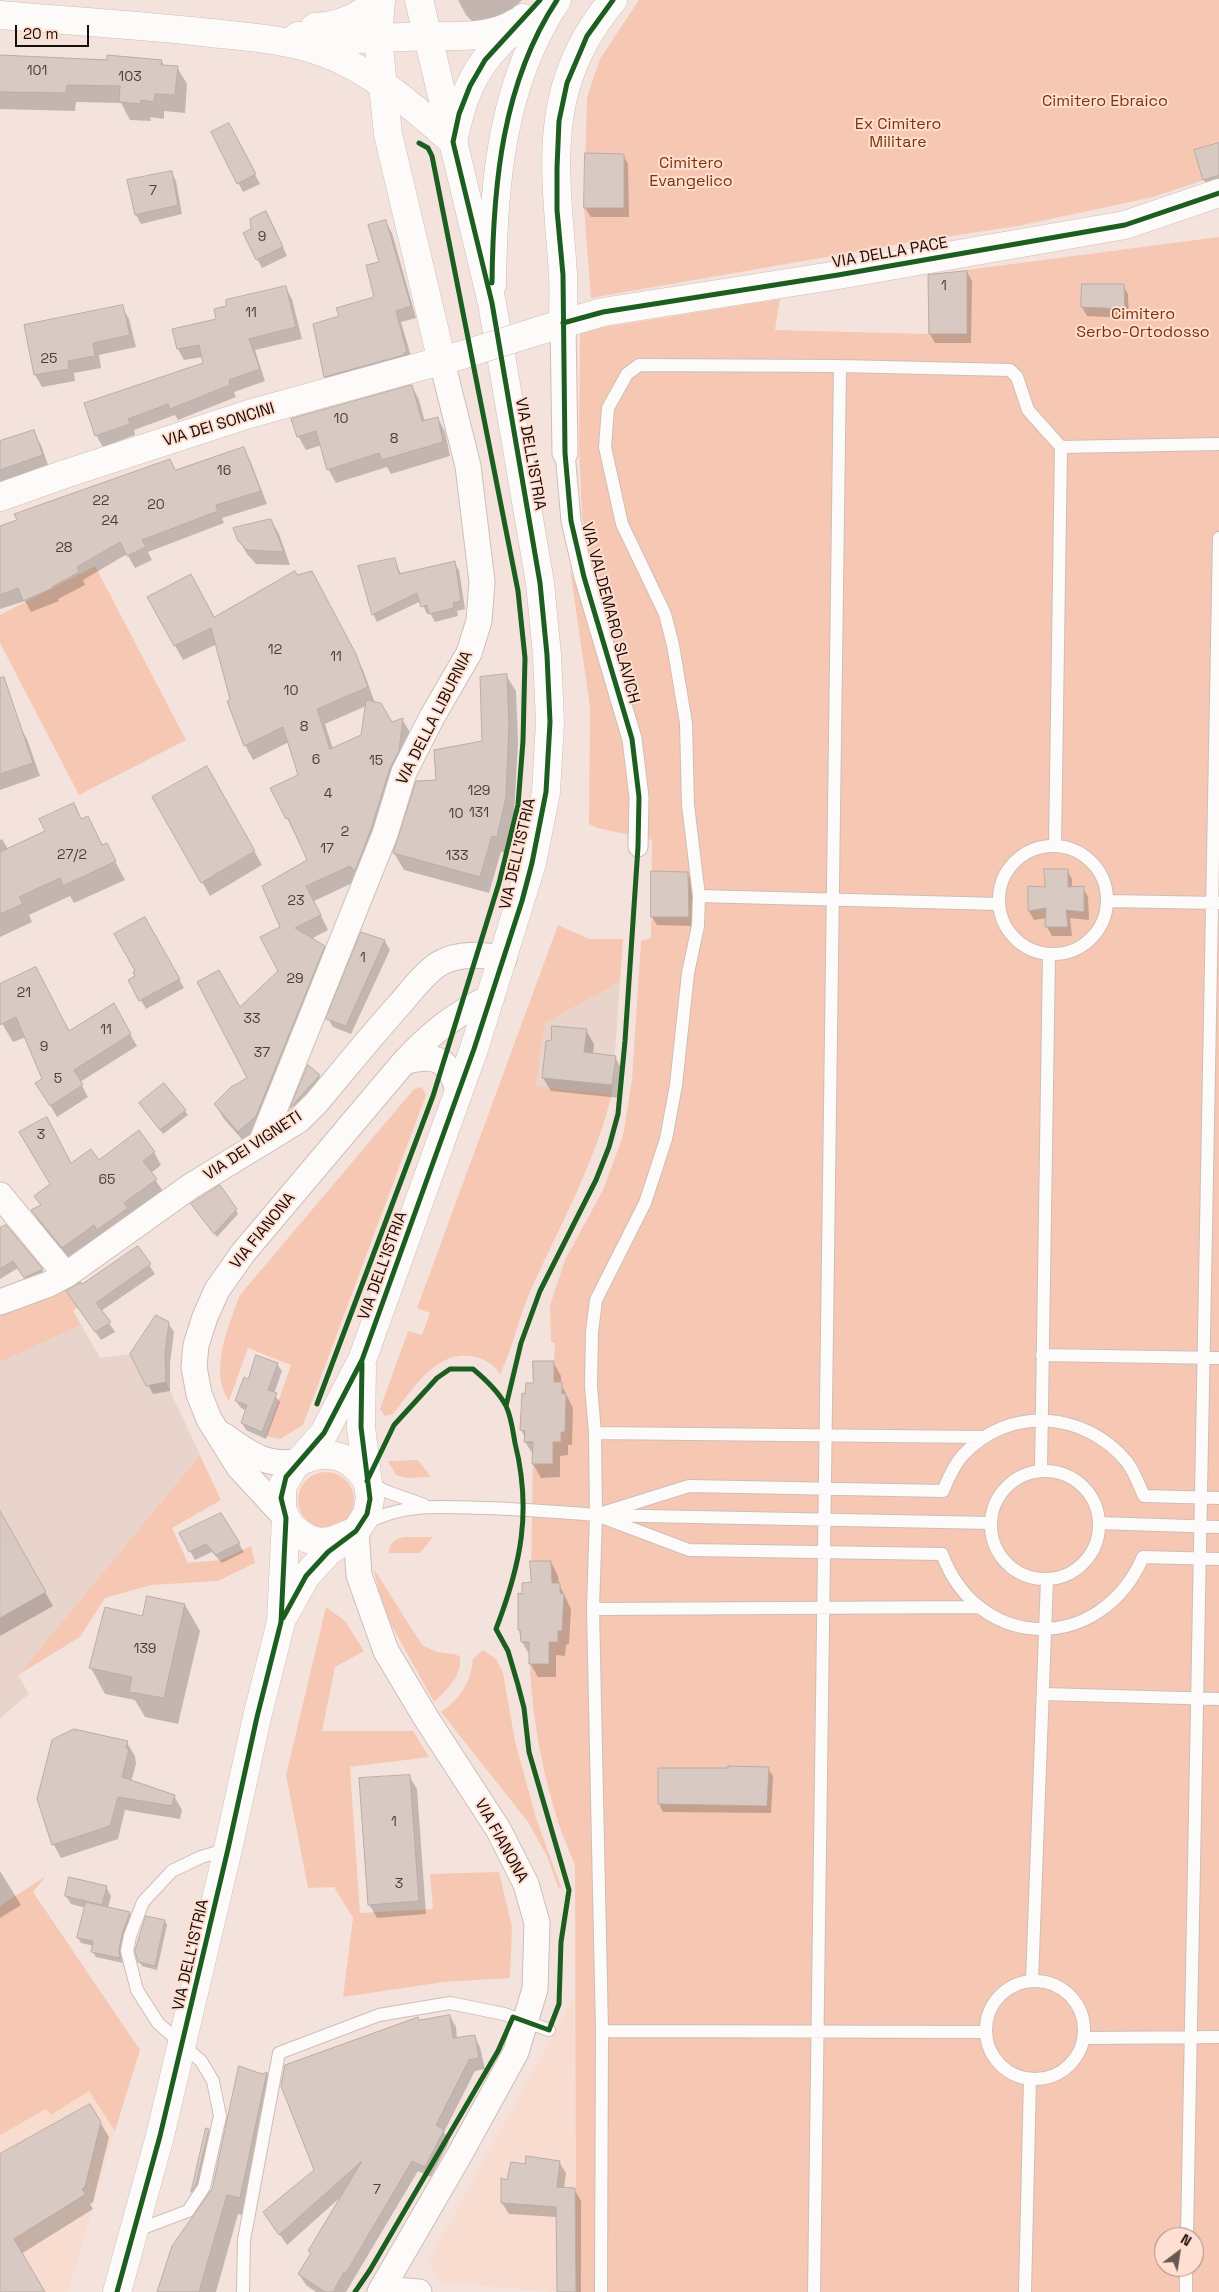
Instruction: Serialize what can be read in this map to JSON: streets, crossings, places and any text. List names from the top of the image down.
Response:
{
  "streets": {
    "main road": ["VIA DELLA PACE", "VIA DEI SONCINI", "VIA DELL'ISTRIA"],
    "street": [
      "VIA VALDEMARO SLAVICH",
      "VIA DELLA LIBURNIA",
      "VIA DEI VIGNETI",
      "VIA FIANONA"
    ]
  },
  "crossings": [
    ["VIA DELLA PACE", "VIA DEI SONCINI"],
    ["VIA DELLA PACE", "VIA VALDEMARO SLAVICH"],
    ["VIA DELLA PACE", "VIA DELLA LIBURNIA"],
    ["VIA DEI SONCINI", "VIA DELLA LIBURNIA"],
    ["VIA DELL'ISTRIA", "VIA DEI VIGNETI"],
    ["VIA DELL'ISTRIA", "VIA FIANONA"],
    ["VIA DELLA LIBURNIA", "VIA DEI VIGNETI"]
  ],
  "parks": [
    "Cimitero Ebraico",
    "Ex Cimitero Militare",
    "Cimitero Evangelico",
    "Cimitero Serbo-Ortodosso"
  ],
  "house_numbers": [
    "101",
    "103",
    "7",
    "9",
    "1",
    "11",
    "25",
    "10",
    "8",
    "16",
    "22",
    "20",
    "24",
    "28",
    "12",
    "11",
    "10",
    "8",
    "6",
    "15",
    "129",
    "4",
    "131",
    "10",
    "2",
    "17",
    "27/2",
    "133",
    "23",
    "1",
    "29",
    "21",
    "33",
    "11",
    "9",
    "37",
    "5",
    "3",
    "65",
    "139",
    "1",
    "3",
    "7"
  ],
  "scale_bar": "20 m",
  "north": "top right"
}
